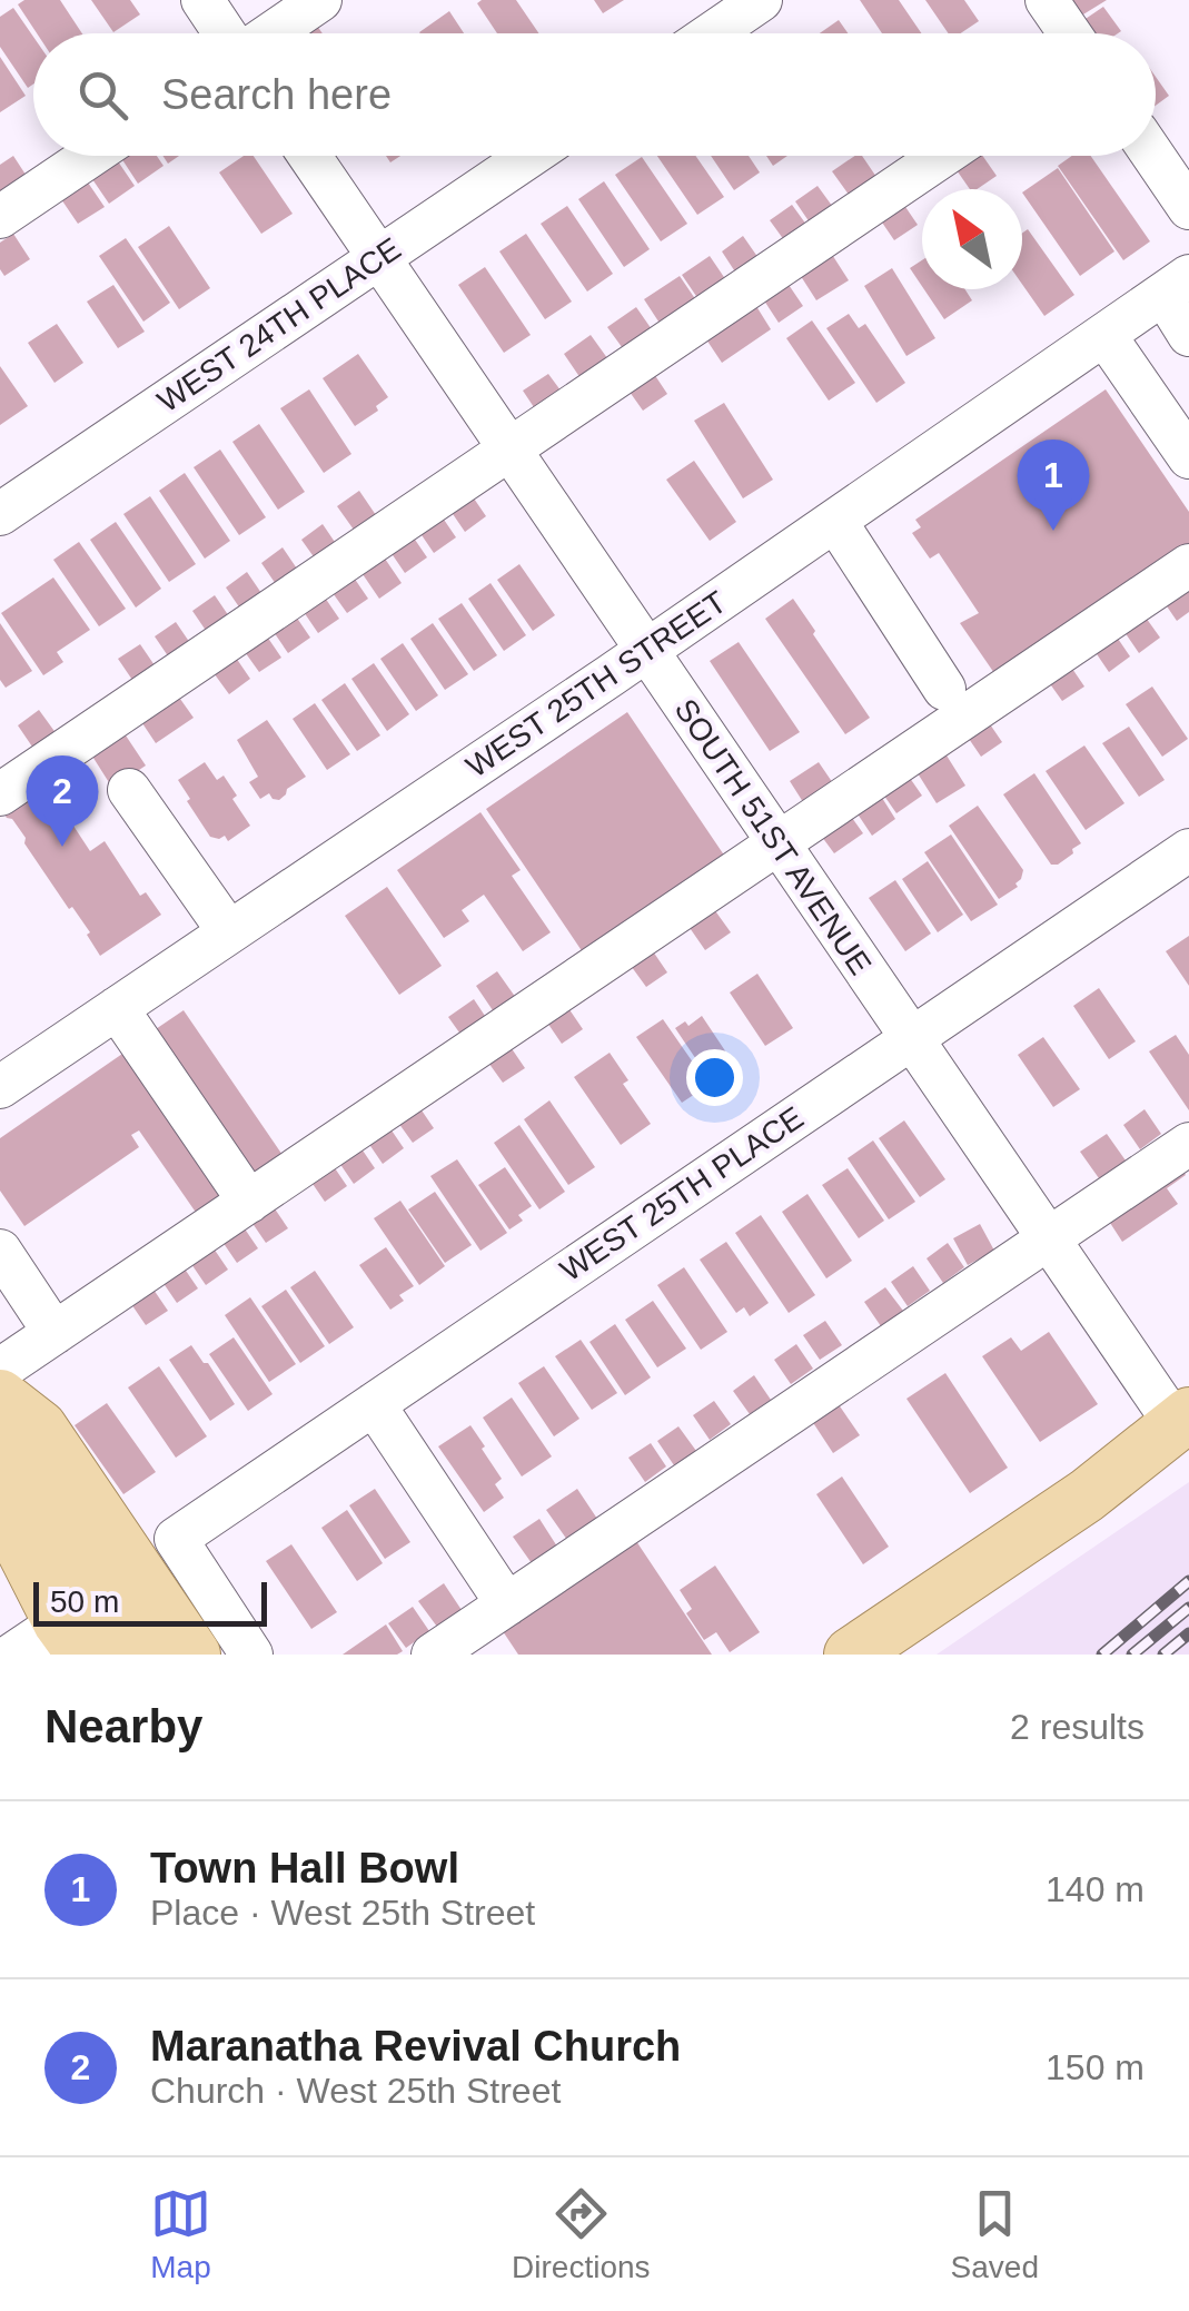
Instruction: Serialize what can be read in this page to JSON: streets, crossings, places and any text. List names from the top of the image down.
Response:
{
  "streets": {
    "street": [
      "WEST 24TH PLACE",
      "WEST 25TH STREET",
      "SOUTH 51ST AVENUE",
      "WEST 25TH PLACE"
    ]
  },
  "crossings": [
    ["WEST 24TH PLACE", "SOUTH 51ST AVENUE"],
    ["WEST 25TH STREET", "SOUTH 51ST AVENUE"],
    ["SOUTH 51ST AVENUE", "WEST 25TH PLACE"]
  ],
  "scale_bar": "50 m",
  "north": "top left",
  "page": {
    "search": "Search here",
    "pins": ["1", "2"],
    "scale": "50 m",
    "heading": ["Nearby", "2 results"],
    "list": [
      {
        "mark": "1",
        "name": "Town Hall Bowl",
        "note": "Place · West 25th Street",
        "value": "140 m"
      },
      {
        "mark": "2",
        "name": "Maranatha Revival Church",
        "note": "Church · West 25th Street",
        "value": "150 m"
      }
    ],
    "nav": ["Map", "Directions", "Saved"]
  }
}
